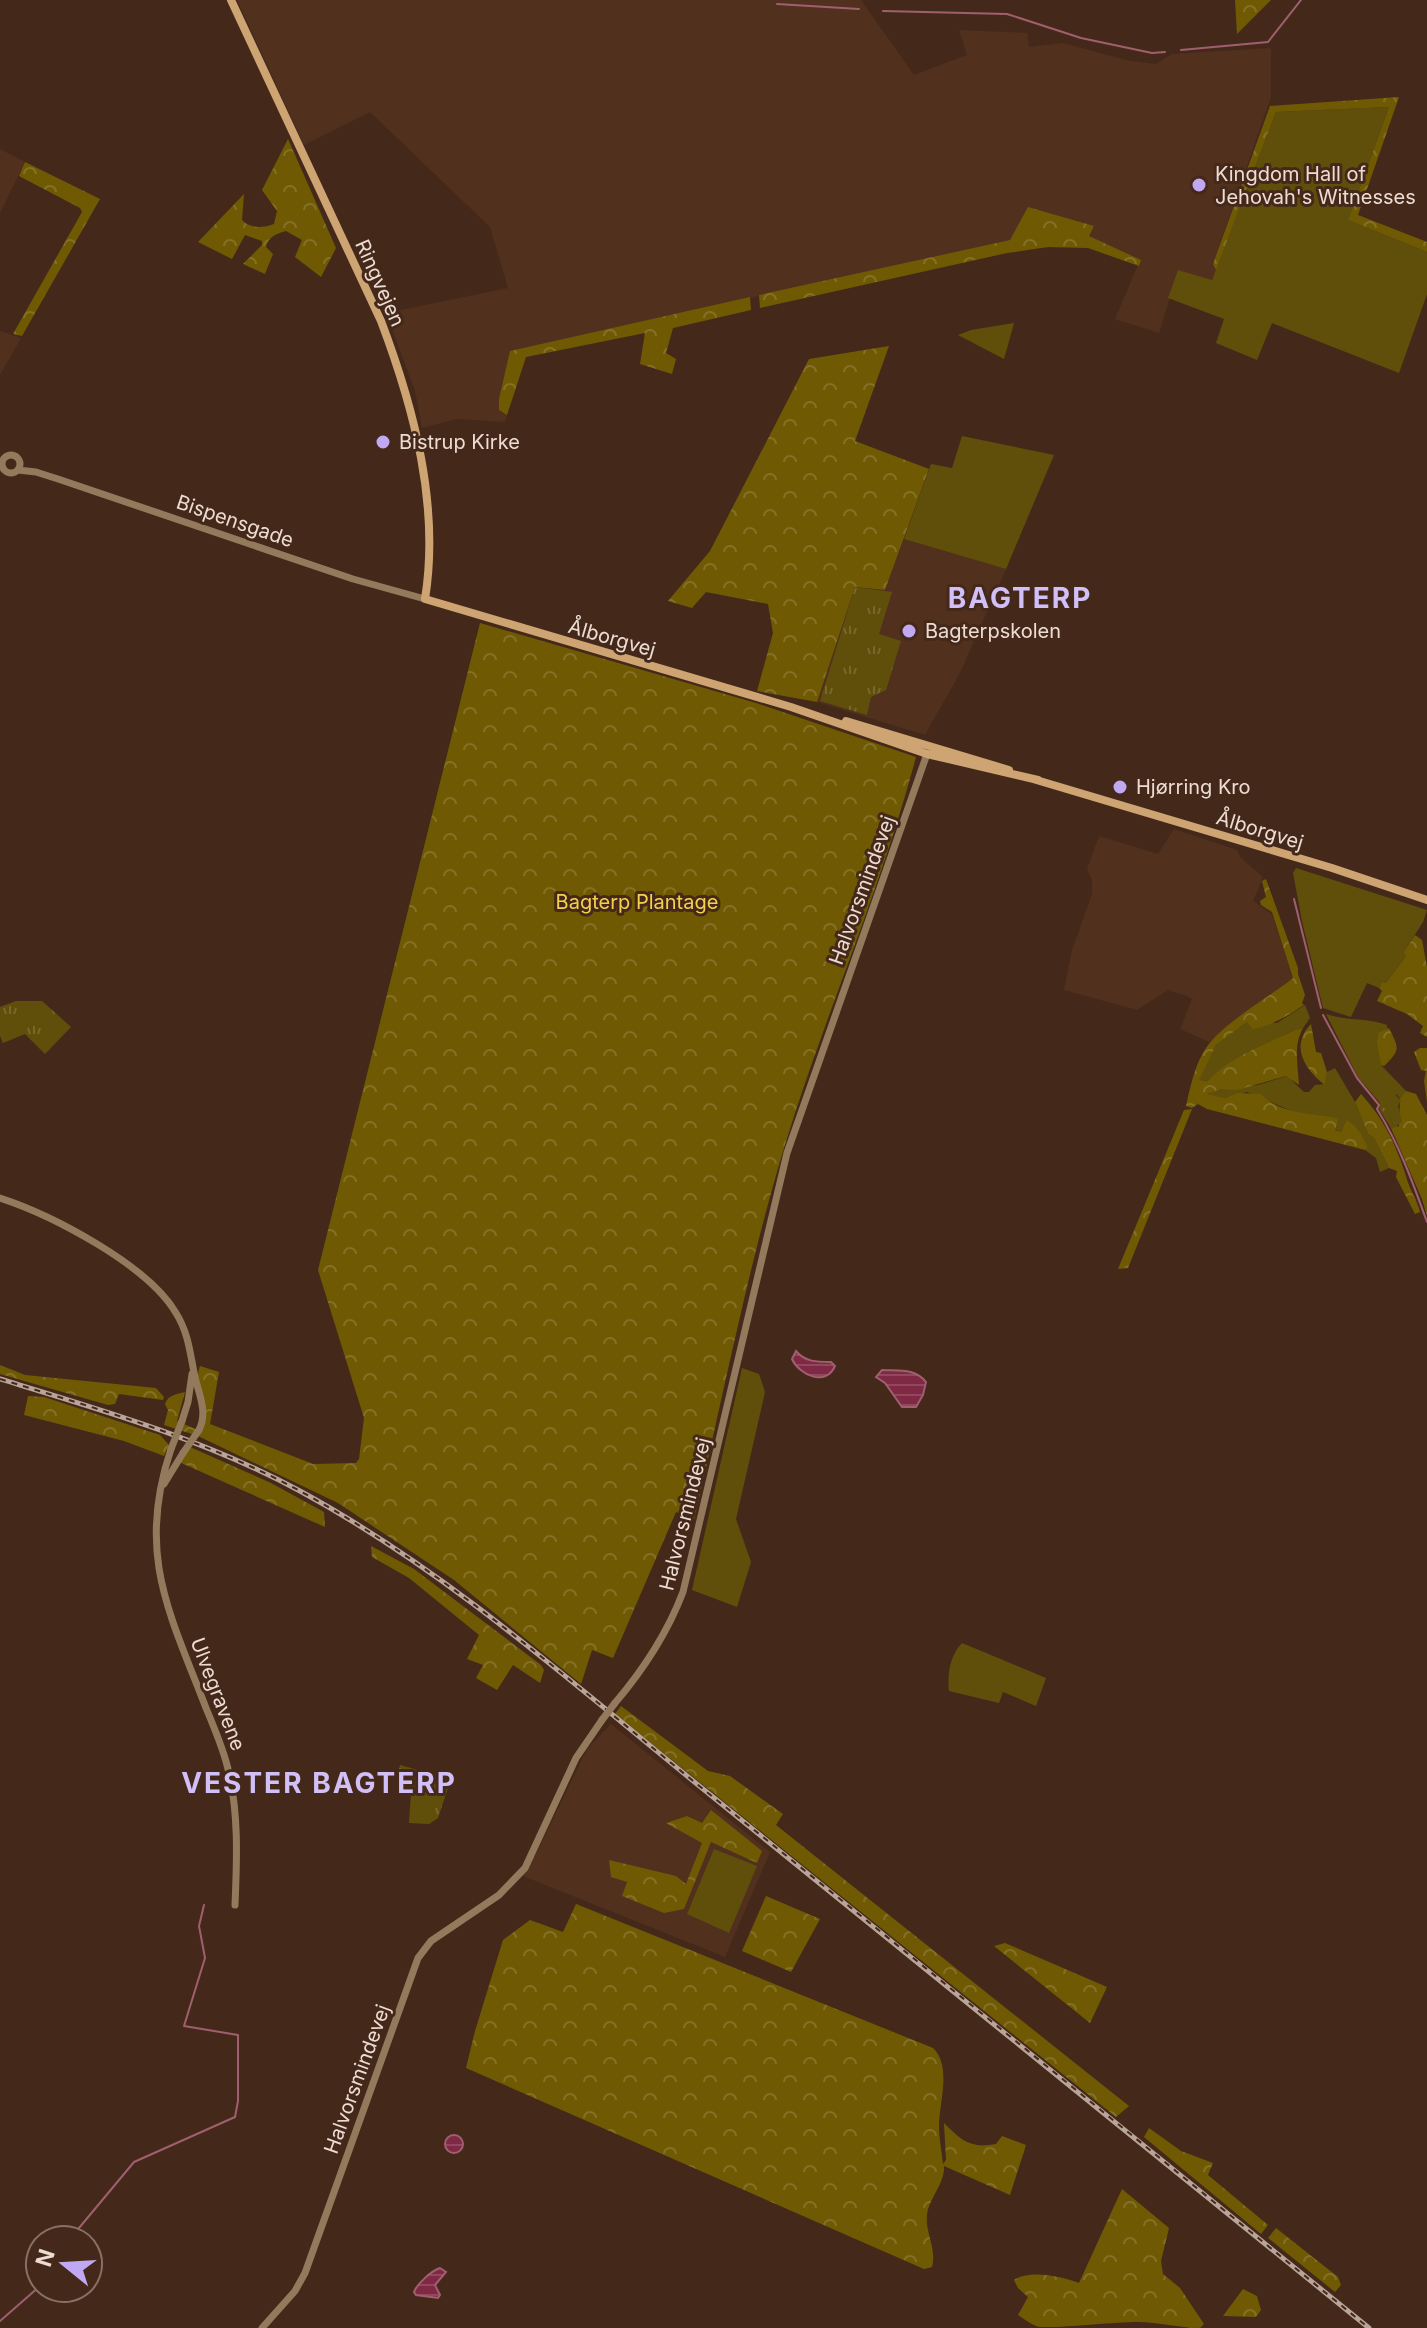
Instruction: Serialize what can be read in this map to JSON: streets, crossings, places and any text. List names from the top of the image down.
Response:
{
  "streets": {
    "main road": ["Ringvejen", "Ålborgvej"],
    "street": ["Bispensgade", "Halvorsmindevej", "Ulvegravene"]
  },
  "crossings": [
    ["Ringvejen", "Bispensgade"],
    ["Ringvejen", "Ålborgvej"],
    ["Bispensgade", "Ålborgvej"],
    ["Ålborgvej", "Halvorsmindevej"]
  ],
  "districts": ["BAGTERP", "VESTER BAGTERP"],
  "parks": ["Bagterp Plantage"],
  "places": [
    "Kingdom Hall of Jehovah's Witnesses",
    "Bistrup Kirke",
    "Bagterpskolen",
    "Hjørring Kro"
  ],
  "north": "left"
}
